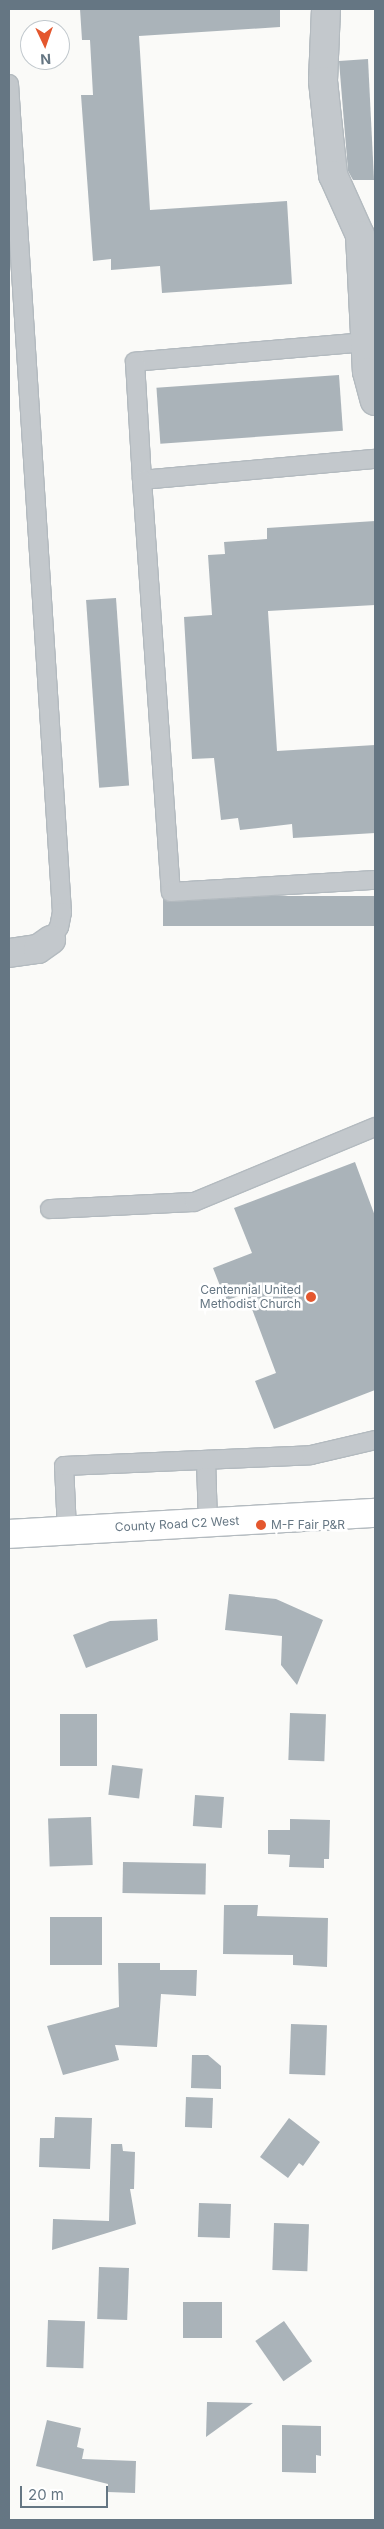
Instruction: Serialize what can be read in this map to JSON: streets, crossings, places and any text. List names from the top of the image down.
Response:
{
  "streets": {
    "street": ["County Road C2 West"]
  },
  "places": ["Centennial United Methodist Church", "M-F Fair P&R"],
  "scale_bar": "20 m",
  "north": "bottom"
}
